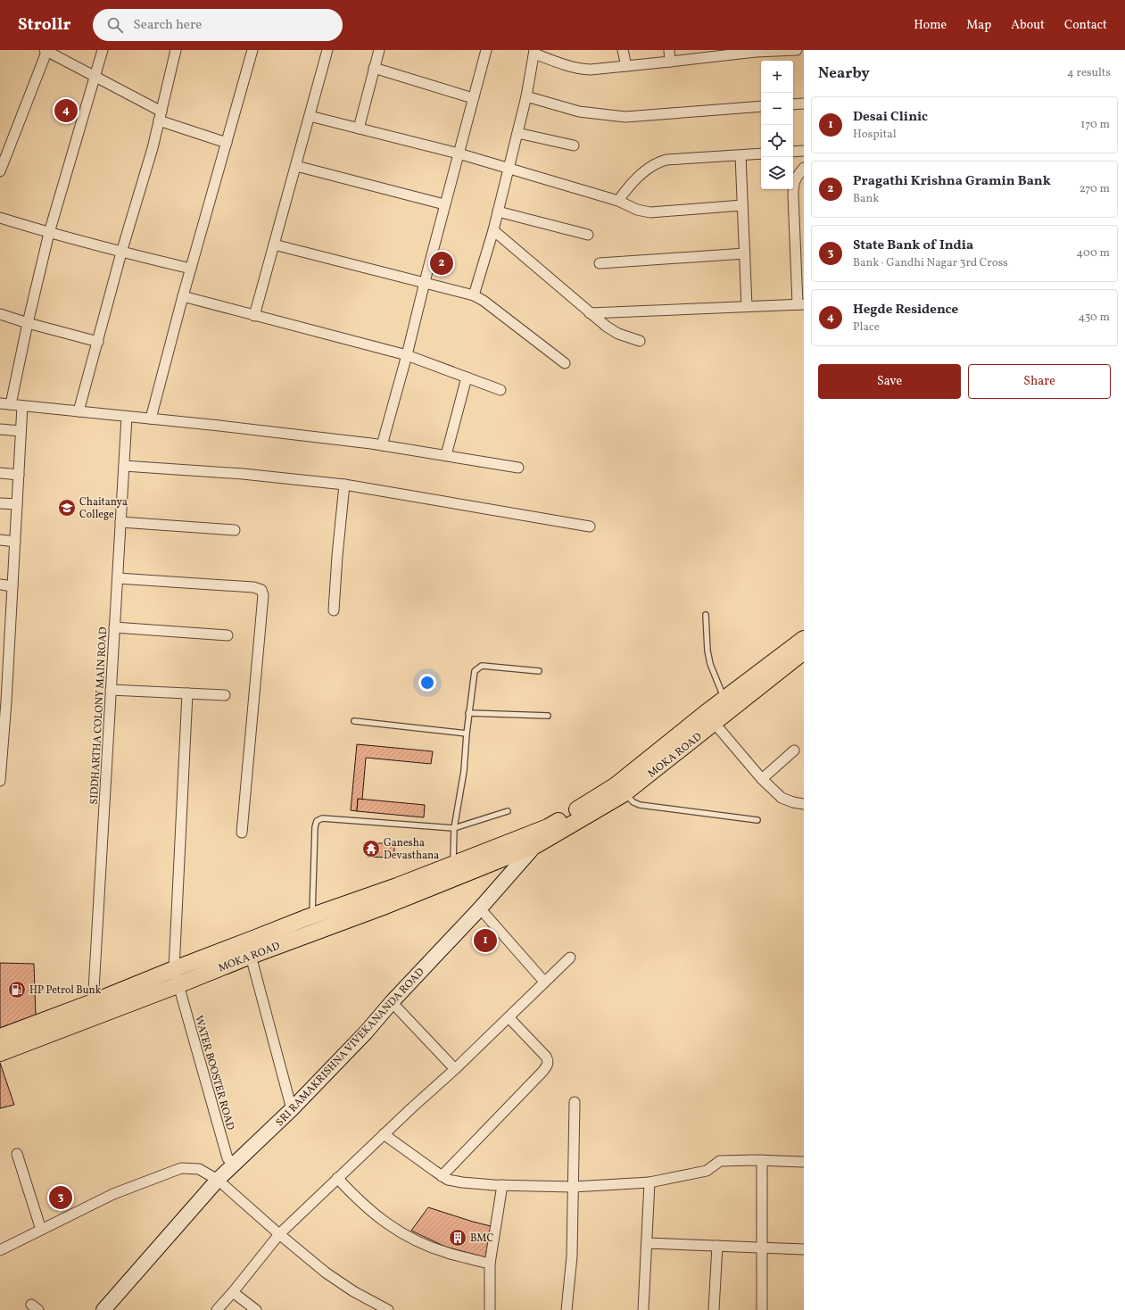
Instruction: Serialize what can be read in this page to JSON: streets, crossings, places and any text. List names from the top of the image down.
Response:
{
  "streets": {
    "main road": ["MOKA ROAD", "SRI RAMAKRISHNA VIVEKANANDA ROAD"],
    "street": ["SIDDHARTHA COLONY MAIN ROAD", "WATER BOOSTER ROAD"]
  },
  "crossings": [
    ["SIDDHARTHA COLONY MAIN ROAD", "MOKA ROAD"],
    ["MOKA ROAD", "SRI RAMAKRISHNA VIVEKANANDA ROAD"],
    ["MOKA ROAD", "WATER BOOSTER ROAD"],
    ["SRI RAMAKRISHNA VIVEKANANDA ROAD", "WATER BOOSTER ROAD"]
  ],
  "places": {
    "school or university": ["Chaitanya College"],
    "temple": ["Ganesha Devasthana"],
    "fuel station": ["HP Petrol Bunk"],
    "building": ["BMC"]
  },
  "page": {
    "header": "Strollr",
    "search": "Search here",
    "nav": [
      "Home",
      "Map",
      "About",
      "Contact"
    ],
    "heading": ["Nearby", "4 results"],
    "map_buttons": ["+", "−"],
    "list": [
      {
        "mark": "1",
        "name": "Desai Clinic",
        "note": "Hospital",
        "value": "170 m"
      },
      {
        "mark": "2",
        "name": "Pragathi Krishna Gramin Bank",
        "note": "Bank",
        "value": "270 m"
      },
      {
        "mark": "3",
        "name": "State Bank of India",
        "note": "Bank · Gandhi Nagar 3rd Cross",
        "value": "400 m"
      },
      {
        "mark": "4",
        "name": "Hegde Residence",
        "note": "Place",
        "value": "430 m"
      }
    ],
    "pins": [
      "4",
      "2",
      "1",
      "3"
    ],
    "buttons": ["Save", "Share"]
  }
}
